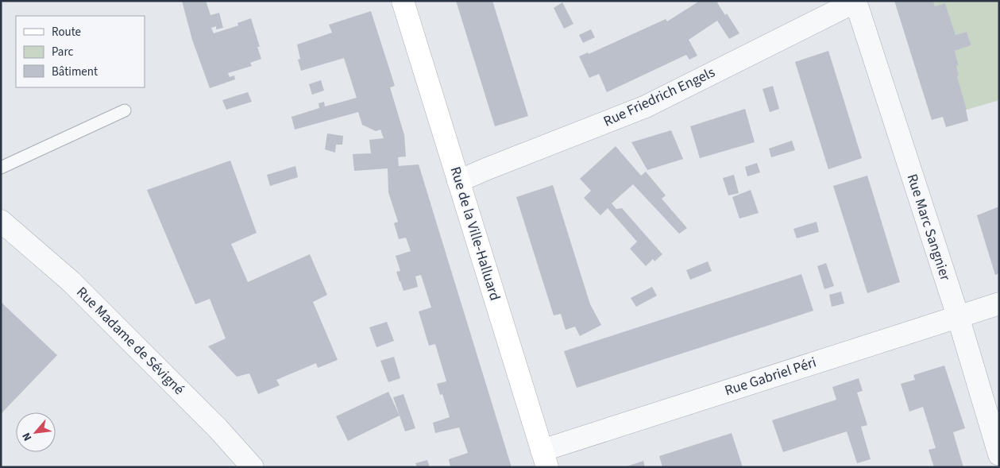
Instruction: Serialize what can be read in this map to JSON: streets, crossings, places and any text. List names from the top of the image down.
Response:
{
  "streets": {
    "main road": ["Rue de la Ville-Halluard"],
    "street": [
      "Rue Friedrich Engels",
      "Rue Marc Sangnier",
      "Rue Madame de Sévigné",
      "Rue Gabriel Péri"
    ]
  },
  "crossings": [
    ["Rue Friedrich Engels", "Rue Marc Sangnier"],
    ["Rue Friedrich Engels", "Rue de la Ville-Halluard"],
    ["Rue Marc Sangnier", "Rue Gabriel Péri"],
    ["Rue de la Ville-Halluard", "Rue Gabriel Péri"]
  ],
  "legend": ["Route", "Parc", "Bâtiment"],
  "north": "bottom left"
}
